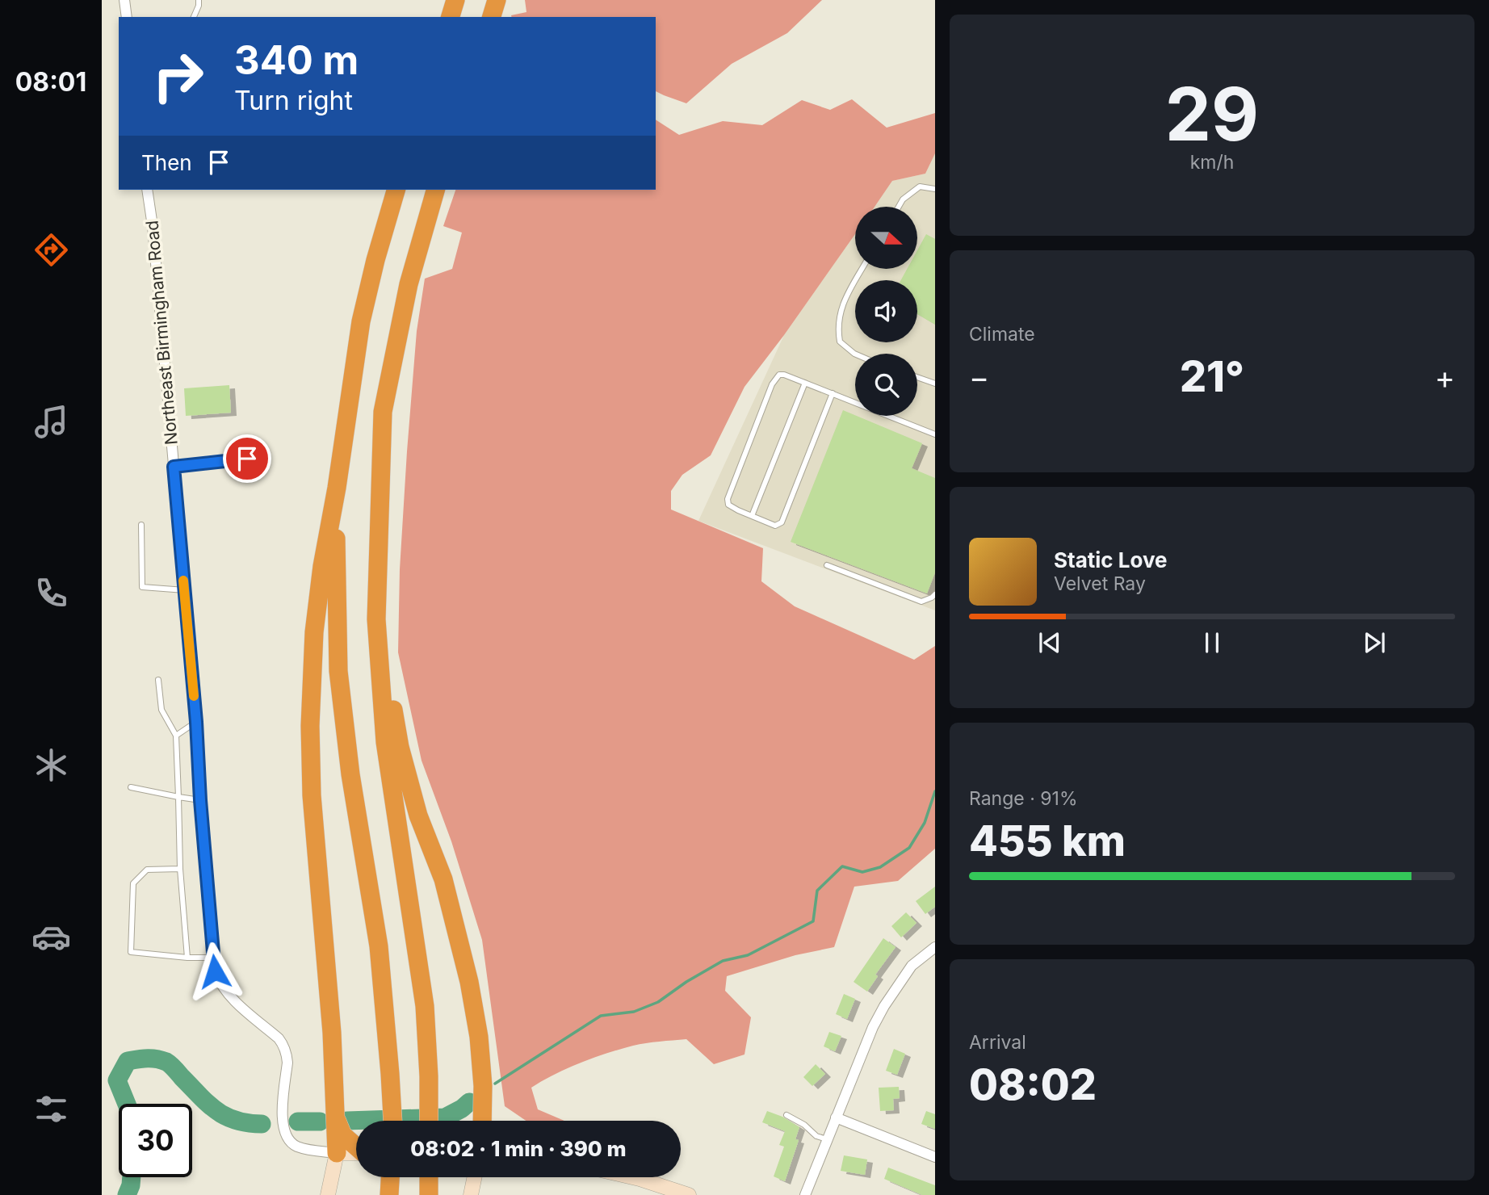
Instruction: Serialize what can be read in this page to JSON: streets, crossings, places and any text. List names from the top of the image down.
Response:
{
  "streets": {
    "street": ["Northeast Birmingham Road"]
  },
  "north": "right",
  "page": {
    "tabs": "08:01",
    "tile": [
      ["29", "km/h"],
      "Climate",
      ["Range · 91%", "455 km"],
      ["Arrival", "08:02"]
    ],
    "turn": ["340 m", "Turn right"],
    "then": "Then",
    "heat": ["−", "21°", "+"],
    "song": ["Static Love", "Velvet Ray"],
    "limit": "30",
    "trip": "08:02 · 1 min · 390 m"
  }
}
